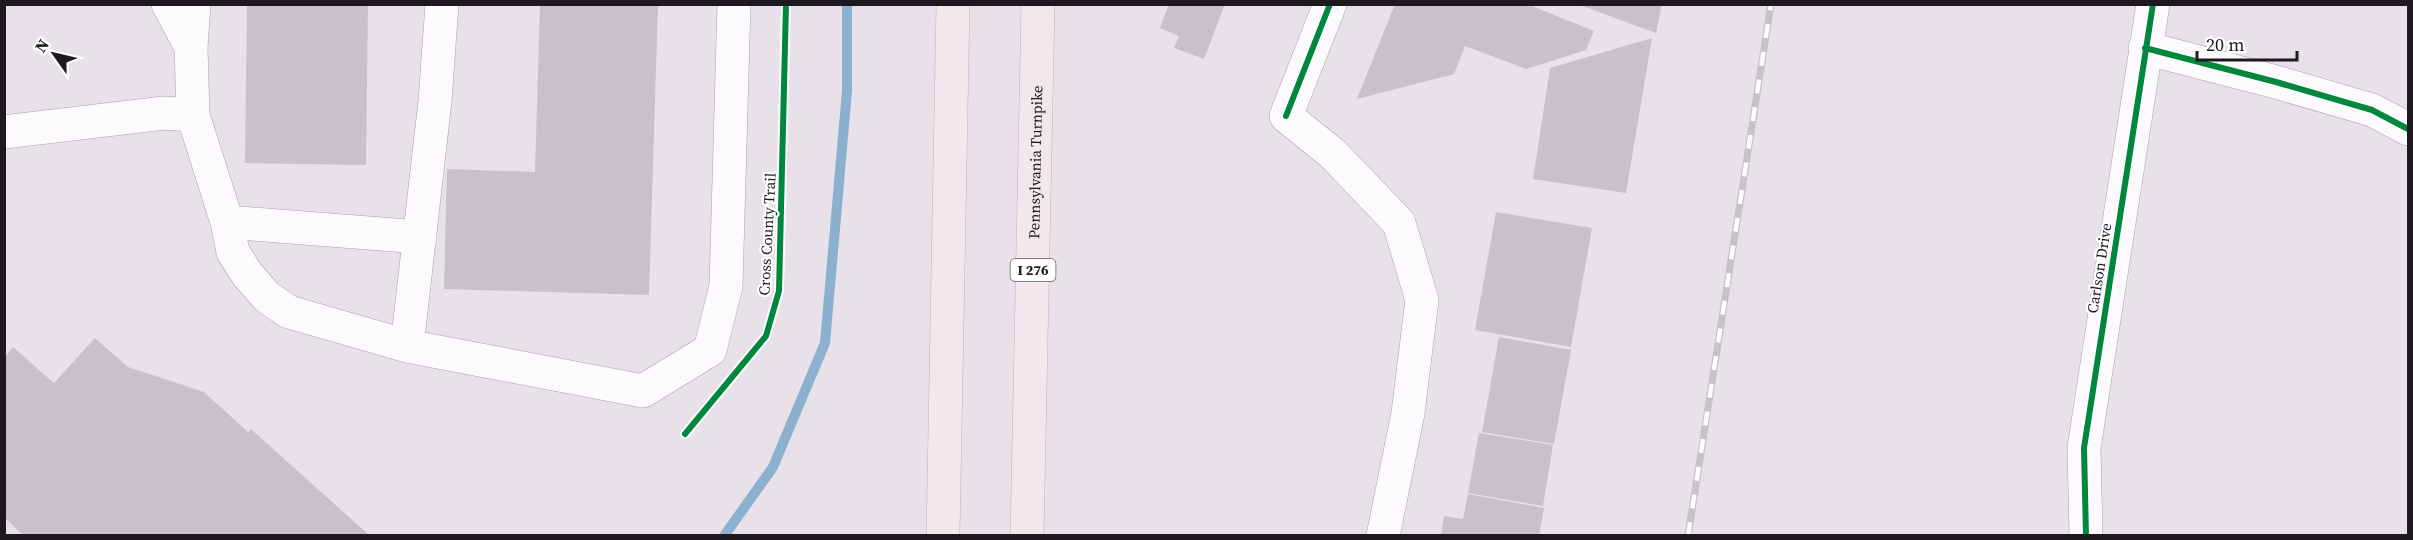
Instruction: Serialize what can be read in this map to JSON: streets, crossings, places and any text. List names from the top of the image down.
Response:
{
  "streets": {
    "highway": ["Pennsylvania Turnpike", "I 276"],
    "street": ["Carlson Drive"],
    "cycle path": ["Cross County Trail"]
  },
  "scale_bar": "20 m",
  "north": "top left"
}
